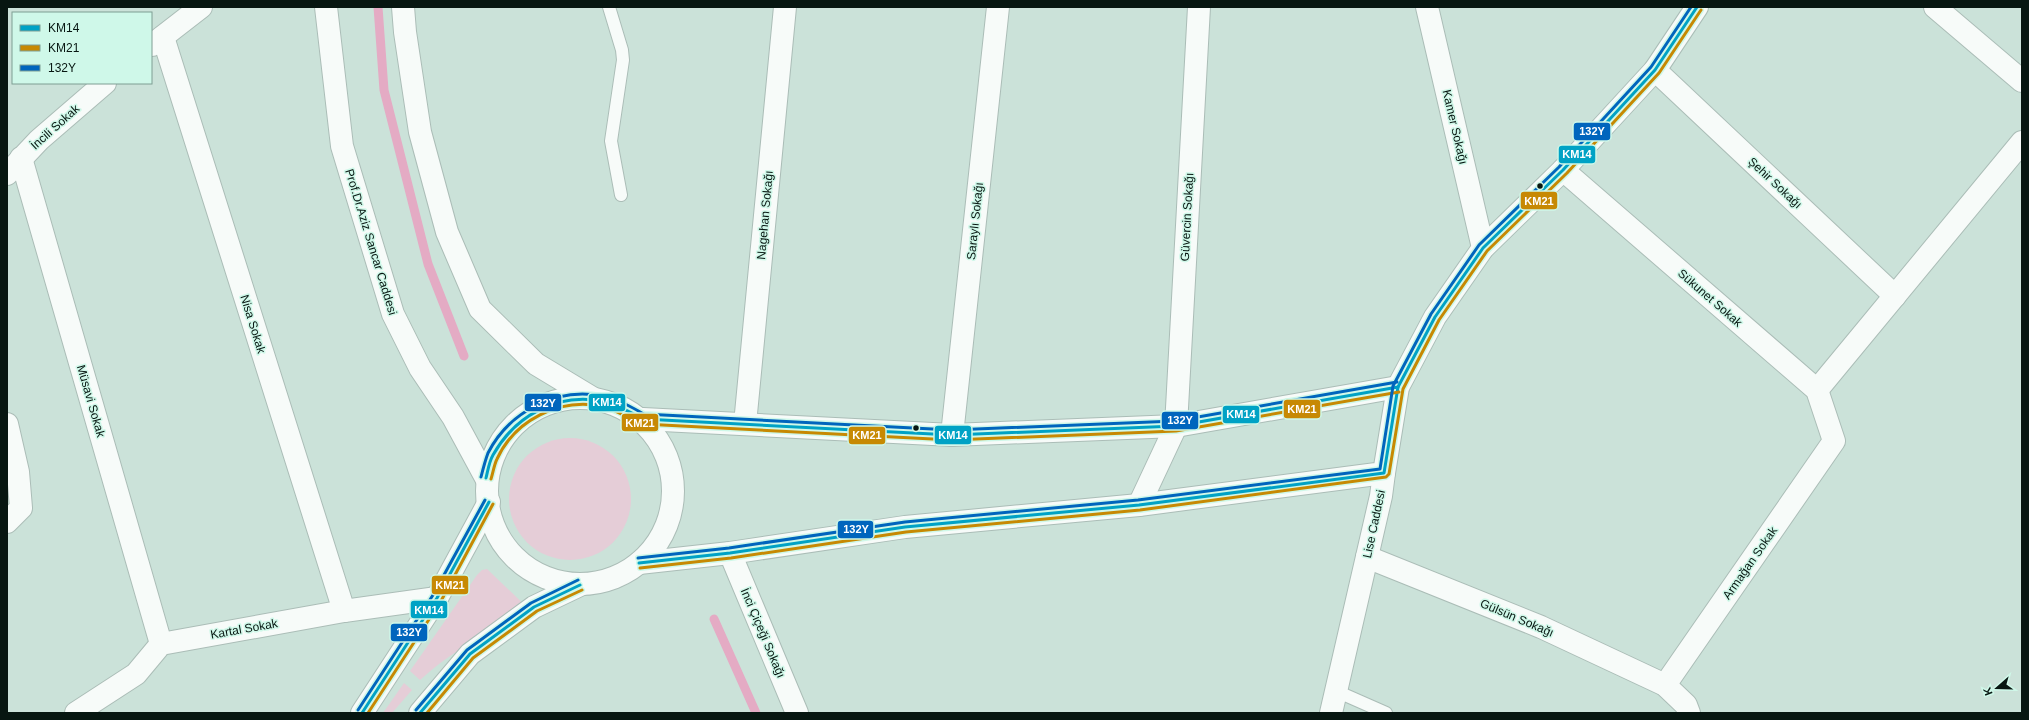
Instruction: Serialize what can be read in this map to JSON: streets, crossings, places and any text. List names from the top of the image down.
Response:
{
  "streets": {
    "street": [
      "İncili Sokak",
      "Kamer Sokağı",
      "Şehir Sokağı",
      "Nagehan Sokağı",
      "Güvercin Sokağı",
      "Saraylı Sokağı",
      "Prof.Dr.Aziz Sancar Caddesi",
      "Sükunet Sokak",
      "Nisa Sokak",
      "Müsavi Sokak",
      "Lise Caddesi",
      "Armağan Sokak",
      "Gülsün Sokağı",
      "Kartal Sokak",
      "İnci Çiçeği Sokağı"
    ]
  },
  "crossings": [
    ["İncili Sokak", "Müsavi Sokak"],
    ["Kamer Sokağı", "Lise Caddesi"],
    ["Şehir Sokağı", "Lise Caddesi"],
    ["Sükunet Sokak", "Lise Caddesi"],
    ["Sükunet Sokak", "Armağan Sokak"],
    ["Nisa Sokak", "Kartal Sokak"],
    ["Müsavi Sokak", "Kartal Sokak"],
    ["Lise Caddesi", "Gülsün Sokağı"],
    ["Armağan Sokak", "Gülsün Sokağı"]
  ],
  "lines": ["transit line KM14", "transit line 132Y", "transit line KM21"],
  "legend": ["KM14", "KM21", "132Y"],
  "north": "left"
}
